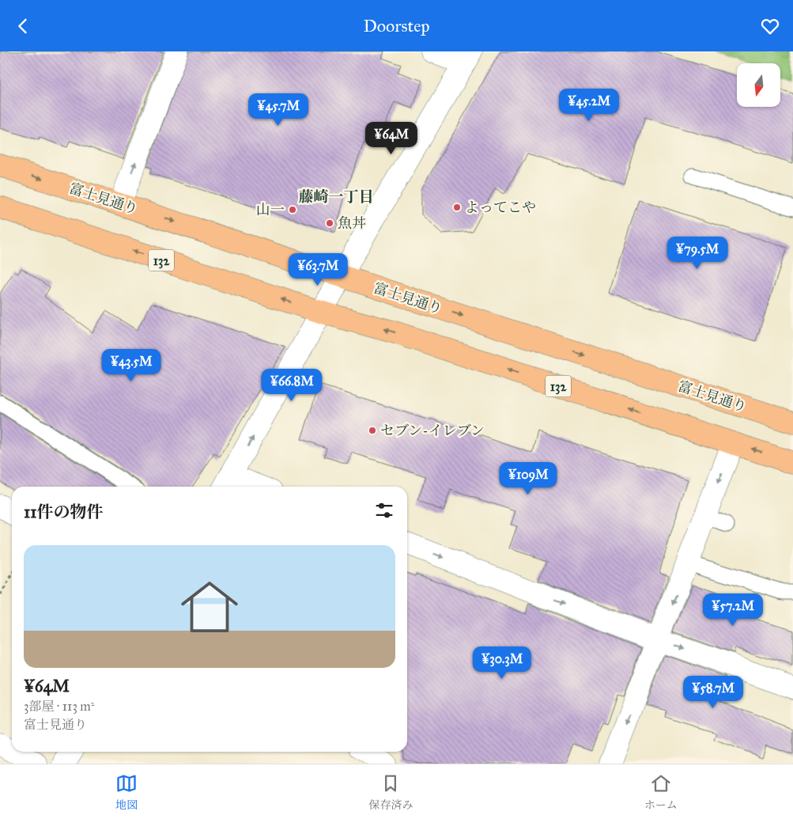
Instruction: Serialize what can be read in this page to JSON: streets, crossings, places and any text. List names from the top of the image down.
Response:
{
  "streets": {
    "highway": ["富士見通り", "132"]
  },
  "districts": ["藤崎一丁目"],
  "places": [
    "よってこや",
    "山一",
    "魚丼",
    "セブン-イレブン"
  ],
  "north": "bottom",
  "page": {
    "header": "Doorstep",
    "price": [
      "¥45.2M",
      "¥45.7M",
      "¥64M",
      "¥79.5M",
      "¥63.7M",
      "¥43.5M",
      "¥66.8M",
      "¥109M",
      "¥57.2M",
      "¥30.3M",
      "¥58.7M"
    ],
    "heading": "11件の物件",
    "list": [
      {
        "name": "¥64M",
        "note": "3部屋 · 113 m² · 富士見通り"
      }
    ],
    "tabs": ["地図", "保存済み", "ホーム"]
  }
}
